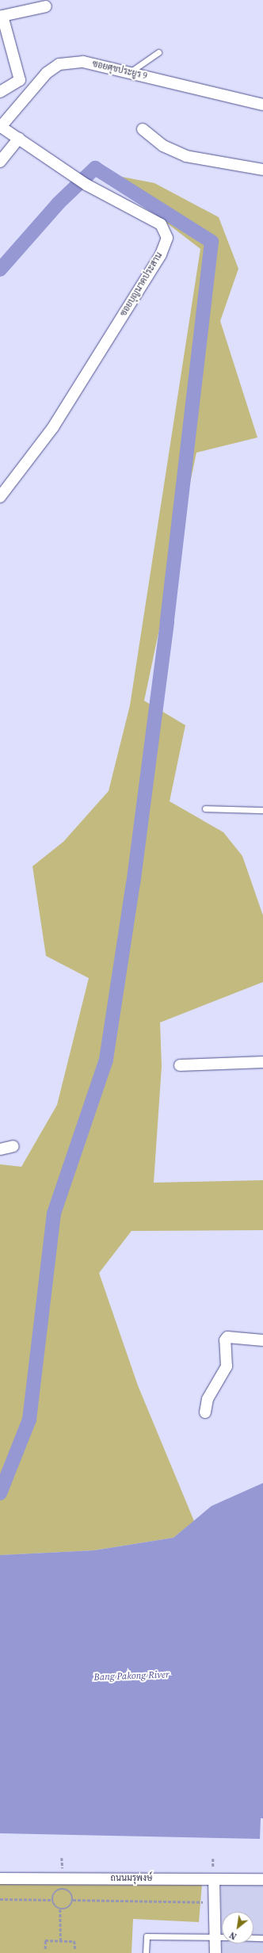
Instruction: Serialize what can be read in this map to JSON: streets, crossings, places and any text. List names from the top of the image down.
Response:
{
  "streets": {
    "street": ["ซอยศุขประยูร 9", "ซอยบุญนาคประสาน", "ถนนมรุพงษ์"]
  },
  "crossings": [
    ["ซอยศุขประยูร 9", "ซอยบุญนาคประสาน"]
  ],
  "water": ["Bang Pakong River"],
  "north": "bottom left"
}
